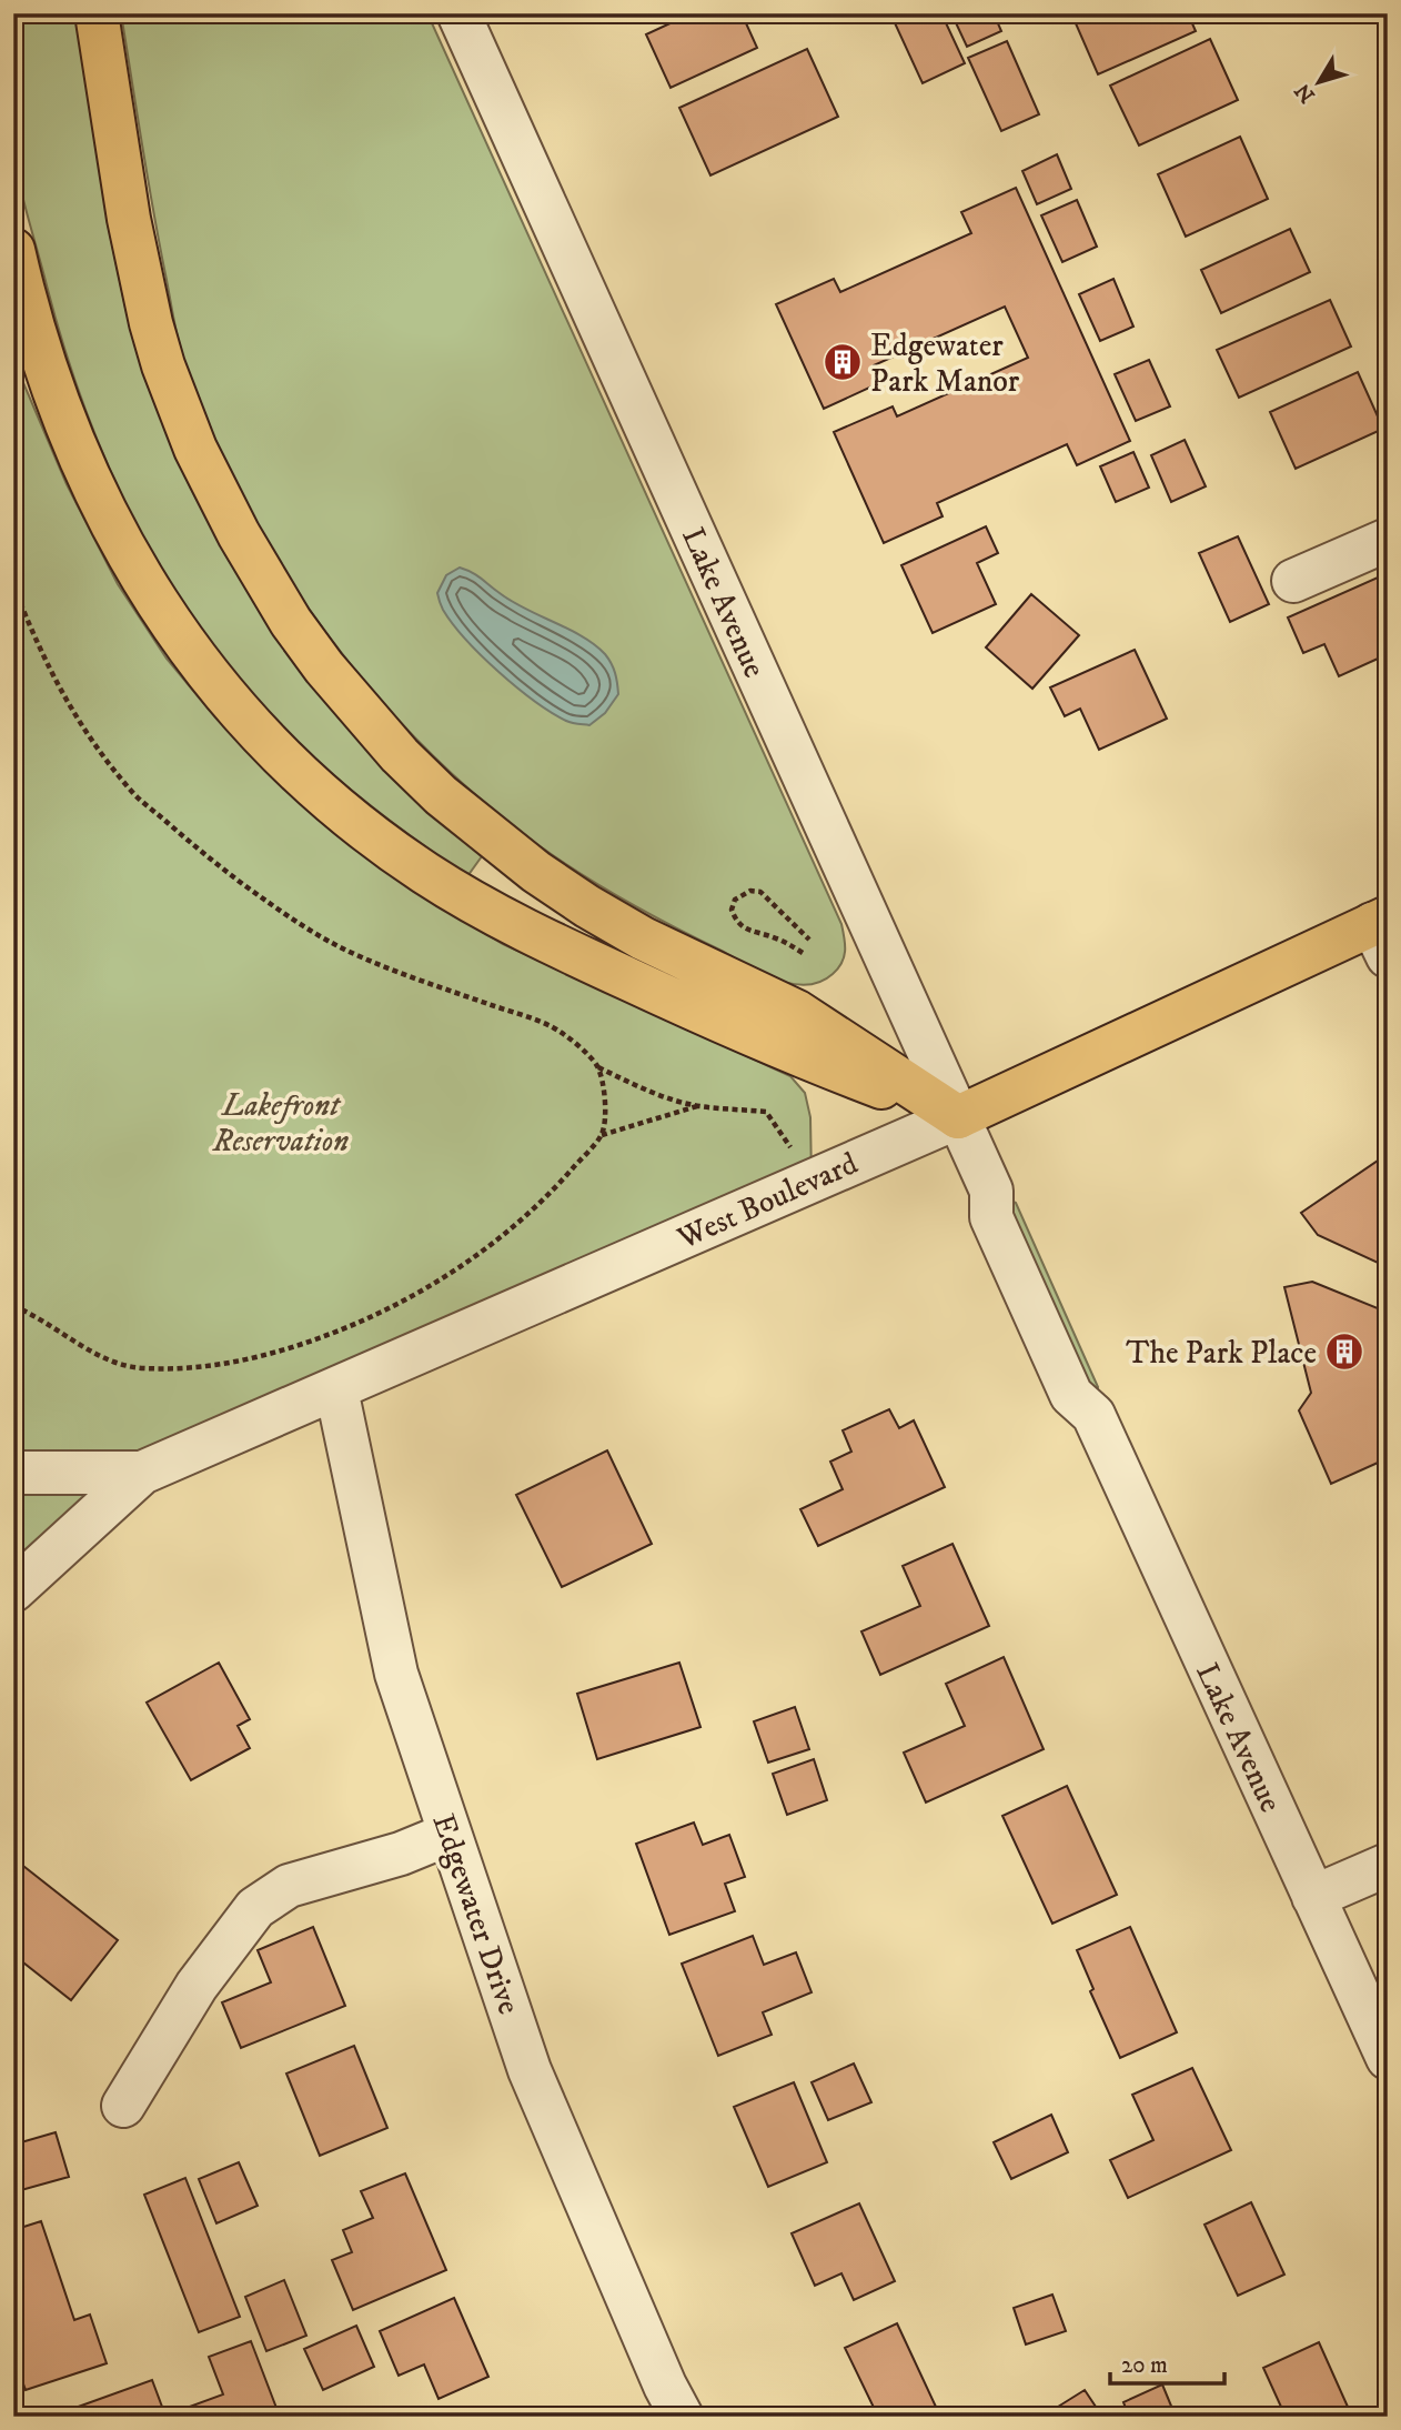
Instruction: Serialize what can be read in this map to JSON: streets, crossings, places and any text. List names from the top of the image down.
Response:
{
  "streets": {
    "main road": ["West Boulevard"],
    "street": ["Lake Avenue", "Edgewater Drive"]
  },
  "crossings": [
    ["Lake Avenue", "West Boulevard"],
    ["West Boulevard", "Edgewater Drive"]
  ],
  "parks": ["Lakefront Reservation"],
  "places": {
    "building": ["Edgewater Park Manor", "The Park Place"]
  },
  "scale_bar": "20 m",
  "north": "bottom left"
}
